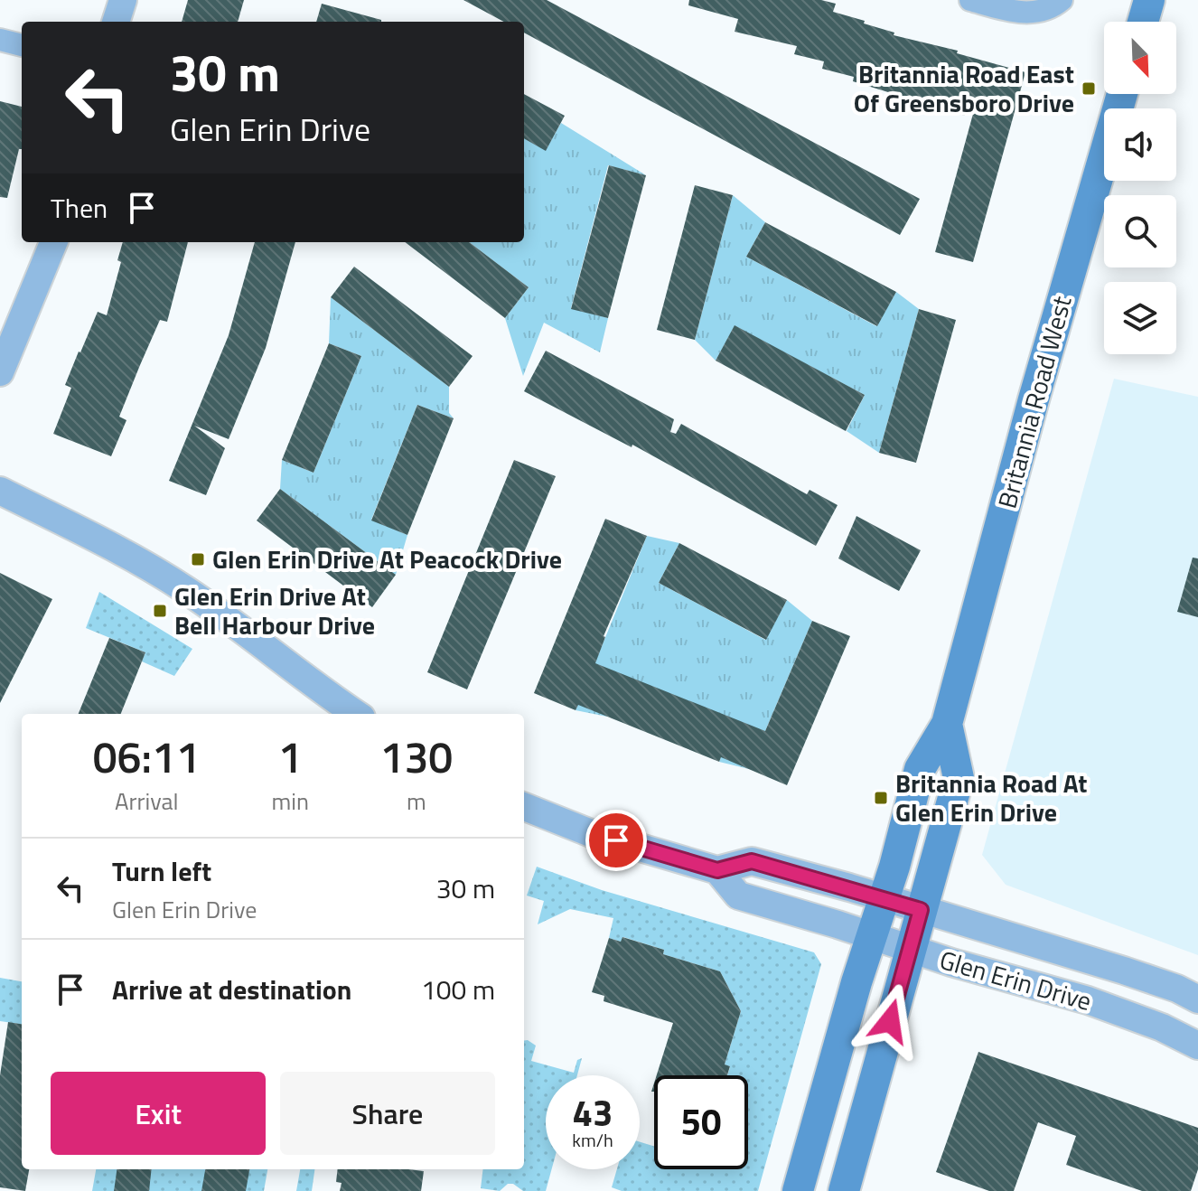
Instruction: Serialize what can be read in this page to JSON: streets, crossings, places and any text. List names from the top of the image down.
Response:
{
  "streets": {
    "main road": ["Britannia Road West"],
    "street": ["Glen Erin Drive"]
  },
  "crossings": [
    ["Britannia Road West", "Glen Erin Drive"]
  ],
  "places": {
    "transit": [
      "Britannia Road East Of Greensboro Drive",
      "Glen Erin Drive At Peacock Drive",
      "Glen Erin Drive At Bell Harbour Drive",
      "Britannia Road At Glen Erin Drive"
    ]
  },
  "north": "bottom right",
  "page": {
    "turn": ["30 m", "Glen Erin Drive"],
    "then": "Then",
    "eta": [
      "06:11",
      "Arrival",
      "1",
      "min",
      "130",
      "m"
    ],
    "list": [
      {
        "name": "Turn left",
        "note": "Glen Erin Drive",
        "value": "30 m"
      },
      {
        "name": "Arrive at destination",
        "value": "100 m"
      }
    ],
    "buttons": ["Exit", "Share"],
    "speed": "43 km/h",
    "limit": "50"
  }
}
